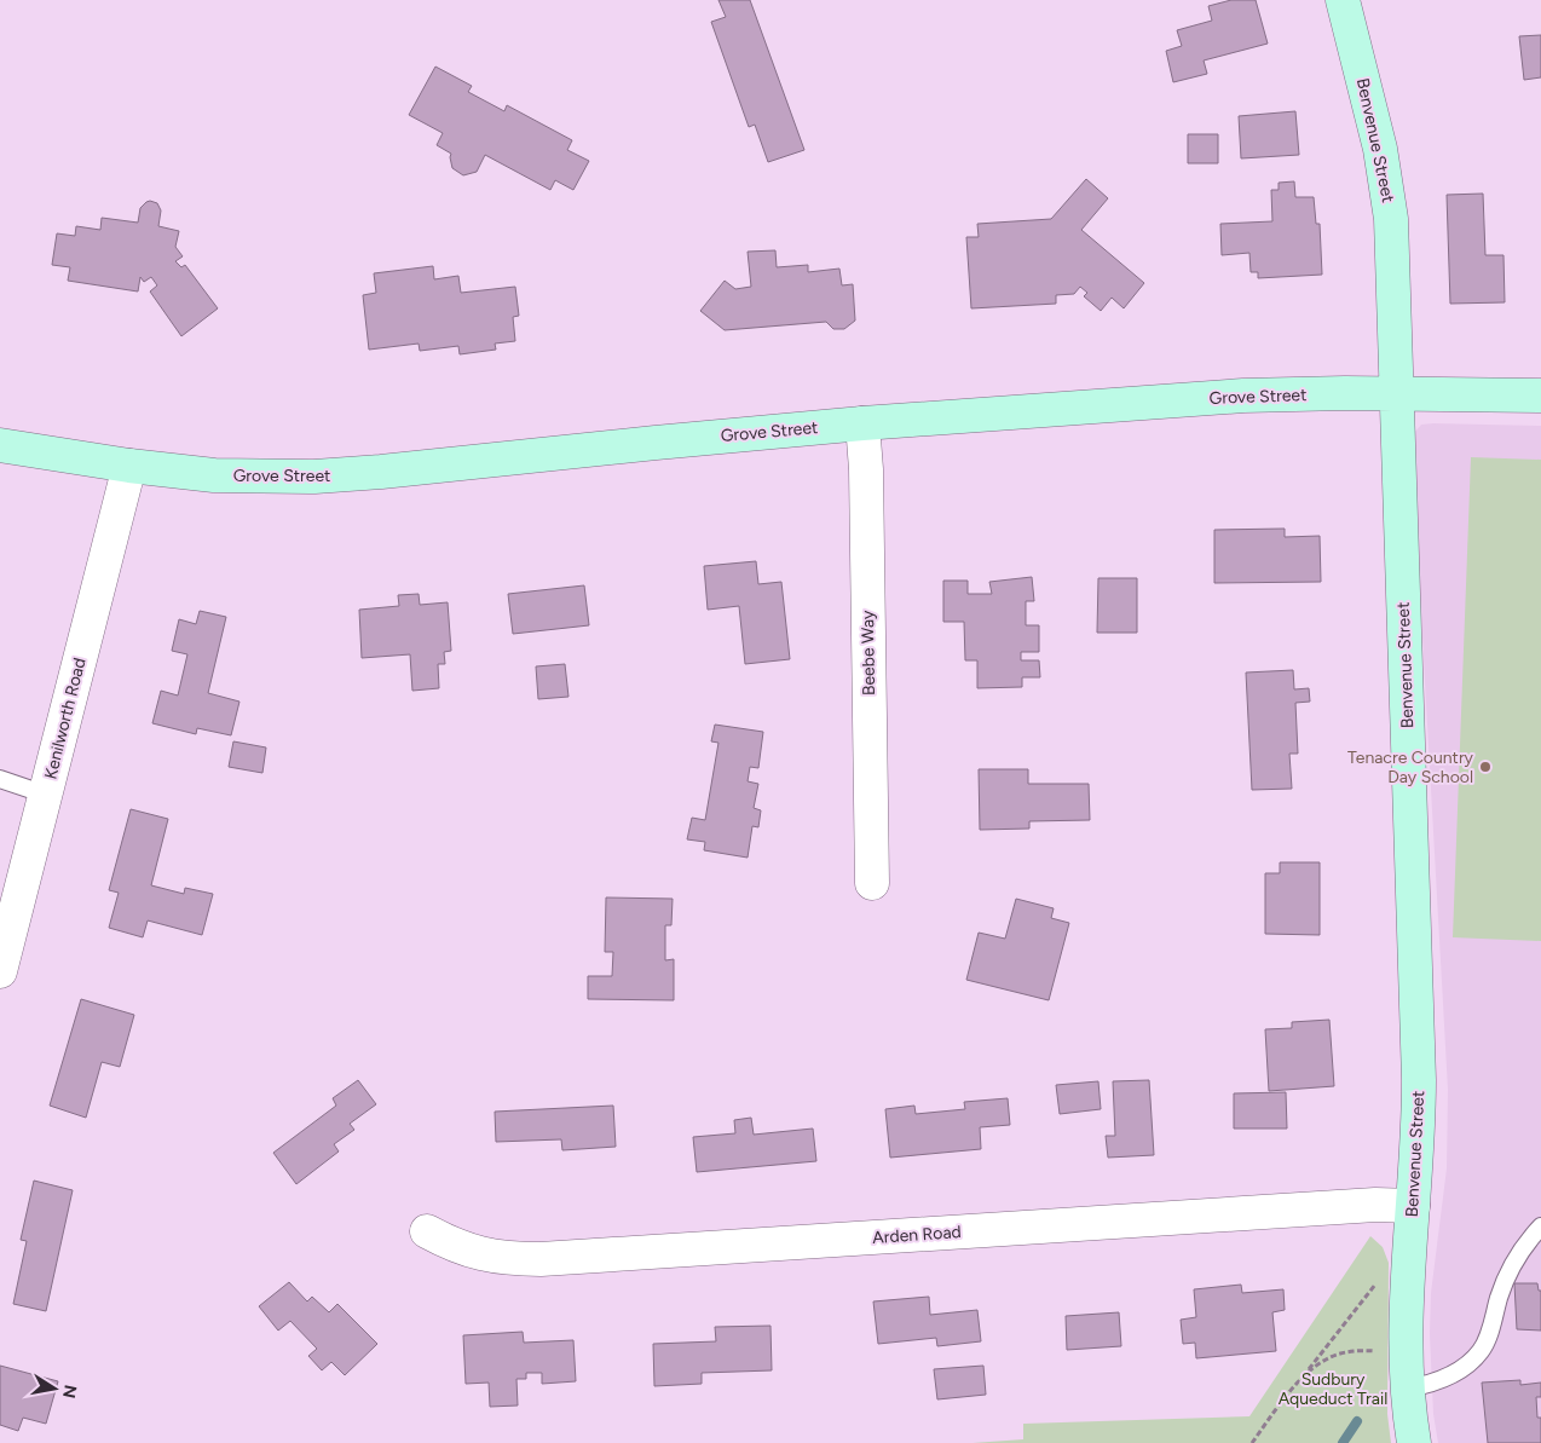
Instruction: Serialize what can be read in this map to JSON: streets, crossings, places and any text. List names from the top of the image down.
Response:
{
  "streets": {
    "street": [
      "Benvenue Street",
      "Grove Street",
      "Beebe Way",
      "Kenilworth Road",
      "Arden Road"
    ]
  },
  "crossings": [
    ["Benvenue Street", "Grove Street"],
    ["Benvenue Street", "Arden Road"],
    ["Grove Street", "Beebe Way"],
    ["Grove Street", "Kenilworth Road"]
  ],
  "parks": ["Sudbury Aqueduct Trail"],
  "places": ["Tenacre Country Day School"],
  "north": "right"
}
